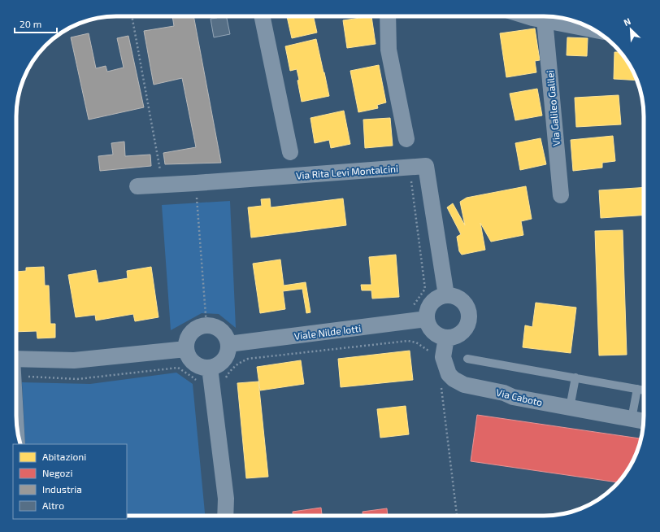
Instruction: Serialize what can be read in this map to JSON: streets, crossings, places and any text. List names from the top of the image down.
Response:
{
  "streets": {
    "street": [
      "Via Galileo Galilei",
      "Via Rita Levi Montalcini",
      "Viale Nilde Iotti",
      "Via Caboto"
    ]
  },
  "crossings": [
    ["Via Rita Levi Montalcini", "Viale Nilde Iotti"],
    ["Via Rita Levi Montalcini", "Via Caboto"],
    ["Viale Nilde Iotti", "Via Caboto"]
  ],
  "legend": [
    "Abitazioni",
    "Negozi",
    "Industria",
    "Altro"
  ],
  "scale_bar": "20 m",
  "north": "top left"
}
